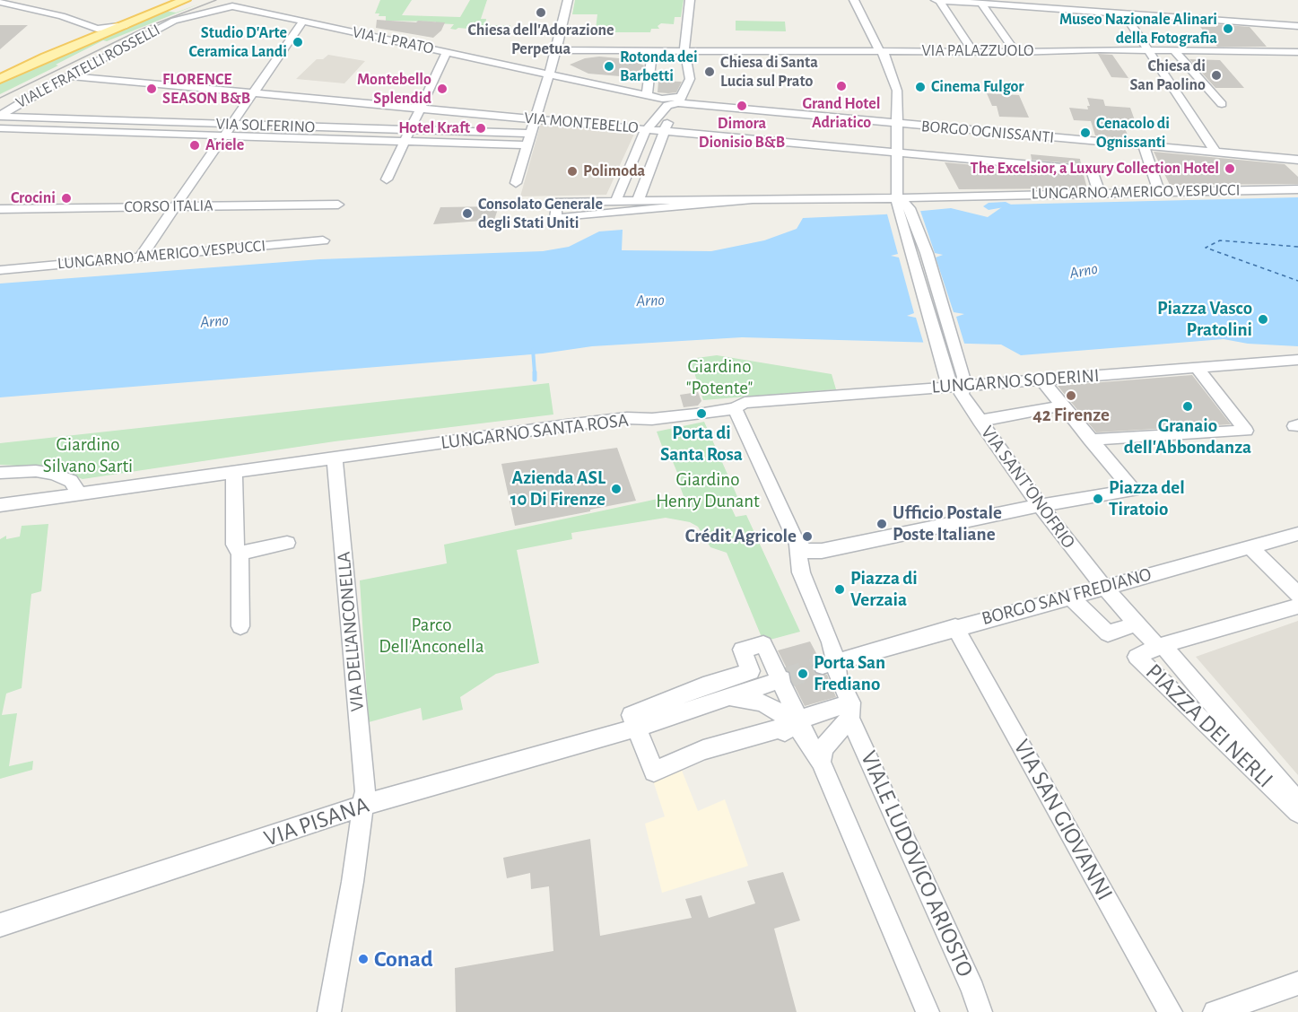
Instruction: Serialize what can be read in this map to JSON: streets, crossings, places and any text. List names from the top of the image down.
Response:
{
  "streets": {
    "main road": ["VIALE FRATELLI ROSSELLI"],
    "street": [
      "VIA IL PRATO",
      "VIA PALAZZUOLO",
      "VIA MONTEBELLO",
      "VIA SOLFERINO",
      "BORGO OGNISSANTI",
      "LUNGARNO AMERIGO VESPUCCI",
      "CORSO ITALIA",
      "LUNGARNO SODERINI",
      "LUNGARNO SANTA ROSA",
      "VIA SANT'ONOFRIO",
      "BORGO SAN FREDIANO",
      "VIA DELL'ANCONELLA",
      "PIAZZA DEI NERLI",
      "VIA SAN GIOVANNI",
      "VIA PISANA",
      "VIALE LUDOVICO ARIOSTO"
    ]
  },
  "crossings": [
    ["VIA IL PRATO", "VIALE FRATELLI ROSSELLI"],
    ["VIA IL PRATO", "BORGO OGNISSANTI"],
    ["VIA PALAZZUOLO", "VIA SANT'ONOFRIO"],
    ["VIALE FRATELLI ROSSELLI", "VIA MONTEBELLO"],
    ["VIALE FRATELLI ROSSELLI", "VIA SOLFERINO"],
    ["VIA MONTEBELLO", "LUNGARNO AMERIGO VESPUCCI"],
    ["VIA MONTEBELLO", "VIA SANT'ONOFRIO"],
    ["BORGO OGNISSANTI", "VIA SANT'ONOFRIO"],
    ["LUNGARNO AMERIGO VESPUCCI", "VIA SANT'ONOFRIO"],
    ["LUNGARNO SODERINI", "LUNGARNO SANTA ROSA"],
    ["LUNGARNO SODERINI", "VIA SANT'ONOFRIO"],
    ["LUNGARNO SODERINI", "VIALE LUDOVICO ARIOSTO"],
    ["LUNGARNO SANTA ROSA", "VIA DELL'ANCONELLA"],
    ["LUNGARNO SANTA ROSA", "VIALE LUDOVICO ARIOSTO"],
    ["VIA SANT'ONOFRIO", "BORGO SAN FREDIANO"],
    ["VIA SANT'ONOFRIO", "PIAZZA DEI NERLI"],
    ["BORGO SAN FREDIANO", "PIAZZA DEI NERLI"],
    ["BORGO SAN FREDIANO", "VIA SAN GIOVANNI"],
    ["BORGO SAN FREDIANO", "VIALE LUDOVICO ARIOSTO"],
    ["VIA DELL'ANCONELLA", "VIA PISANA"]
  ],
  "water": ["Arno"],
  "parks": [
    "Giardino \"Potente\"",
    "Giardino Silvano Sarti",
    "Giardino Henry Dunant",
    "Parco Dell'Anconella"
  ],
  "places": [
    "Chiesa dell'Adorazione Perpetua",
    "Museo Nazionale Alinari della Fotografia",
    "Studio D'Arte Ceramica Landi",
    "Rotonda dei Barbetti",
    "Chiesa di Santa Lucia sul Prato",
    "Chiesa di San Paolino",
    "Grand Hotel Adriatico",
    "Cinema Fulgor",
    "FLORENCE SEASON B&B",
    "Montebello Splendid",
    "Dimora Dionisio B&B",
    "Hotel Kraft",
    "Cenacolo di Ognissanti",
    "Ariele",
    "The Excelsior, a Luxury Collection Hotel",
    "Polimoda",
    "Crocini",
    "Consolato Generale degli Stati Uniti",
    "Piazza Vasco Pratolini",
    "42 Firenze",
    "Granaio dell'Abbondanza",
    "Porta di Santa Rosa",
    "Azienda ASL 10 Di Firenze",
    "Piazza del Tiratoio",
    "Ufficio Postale Poste Italiane",
    "Crédit Agricole",
    "Piazza di Verzaia",
    "Porta San Frediano",
    "Conad"
  ]
}
